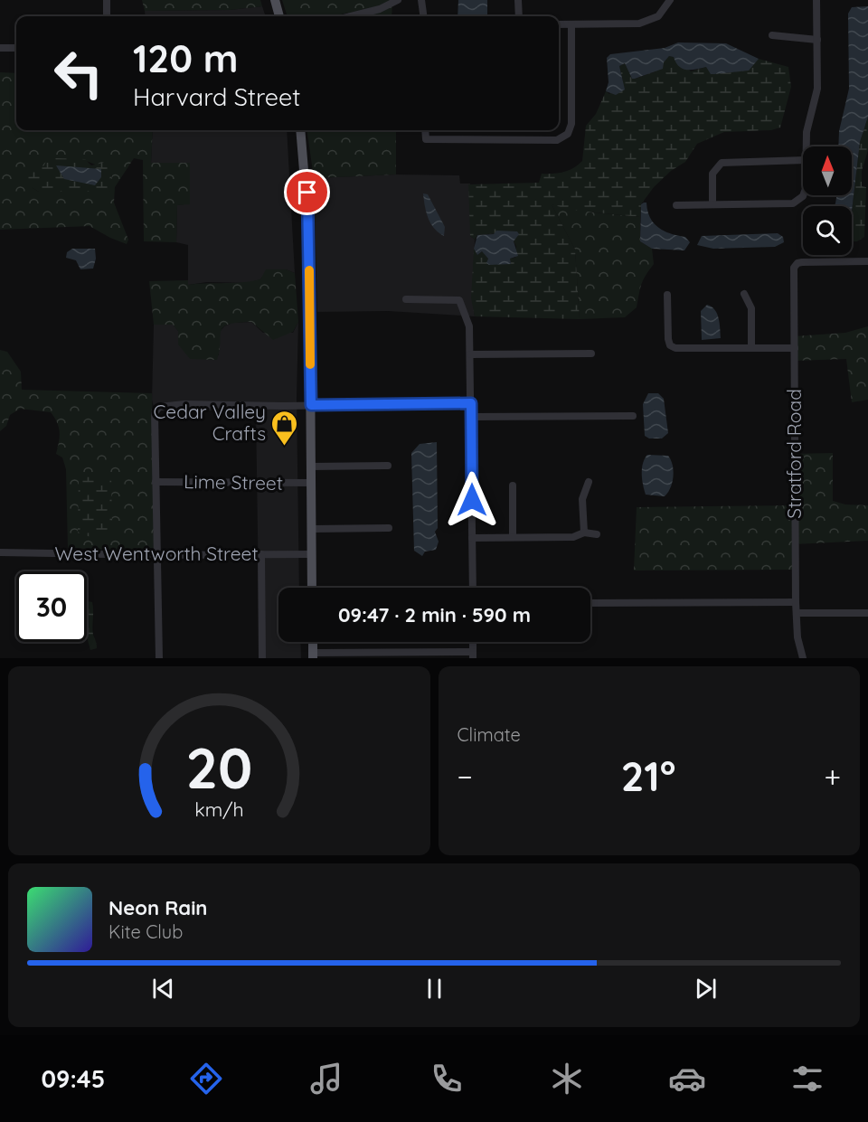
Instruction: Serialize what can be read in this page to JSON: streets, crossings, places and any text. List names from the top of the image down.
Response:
{
  "streets": {
    "street": ["Stratford Road", "Lime Street", "West Wentworth Street"]
  },
  "places": {
    "shop": ["Cedar Valley Crafts"]
  },
  "north": "top",
  "page": {
    "turn": ["120 m", "Harvard Street"],
    "limit": "30",
    "trip": "09:47 · 2 min · 590 m",
    "tile": "Climate",
    "heat": ["−", "21°", "+"],
    "song": ["Neon Rain", "Kite Club"],
    "tabs": "09:45",
    "gauge": ["20", "km/h"]
  }
}
